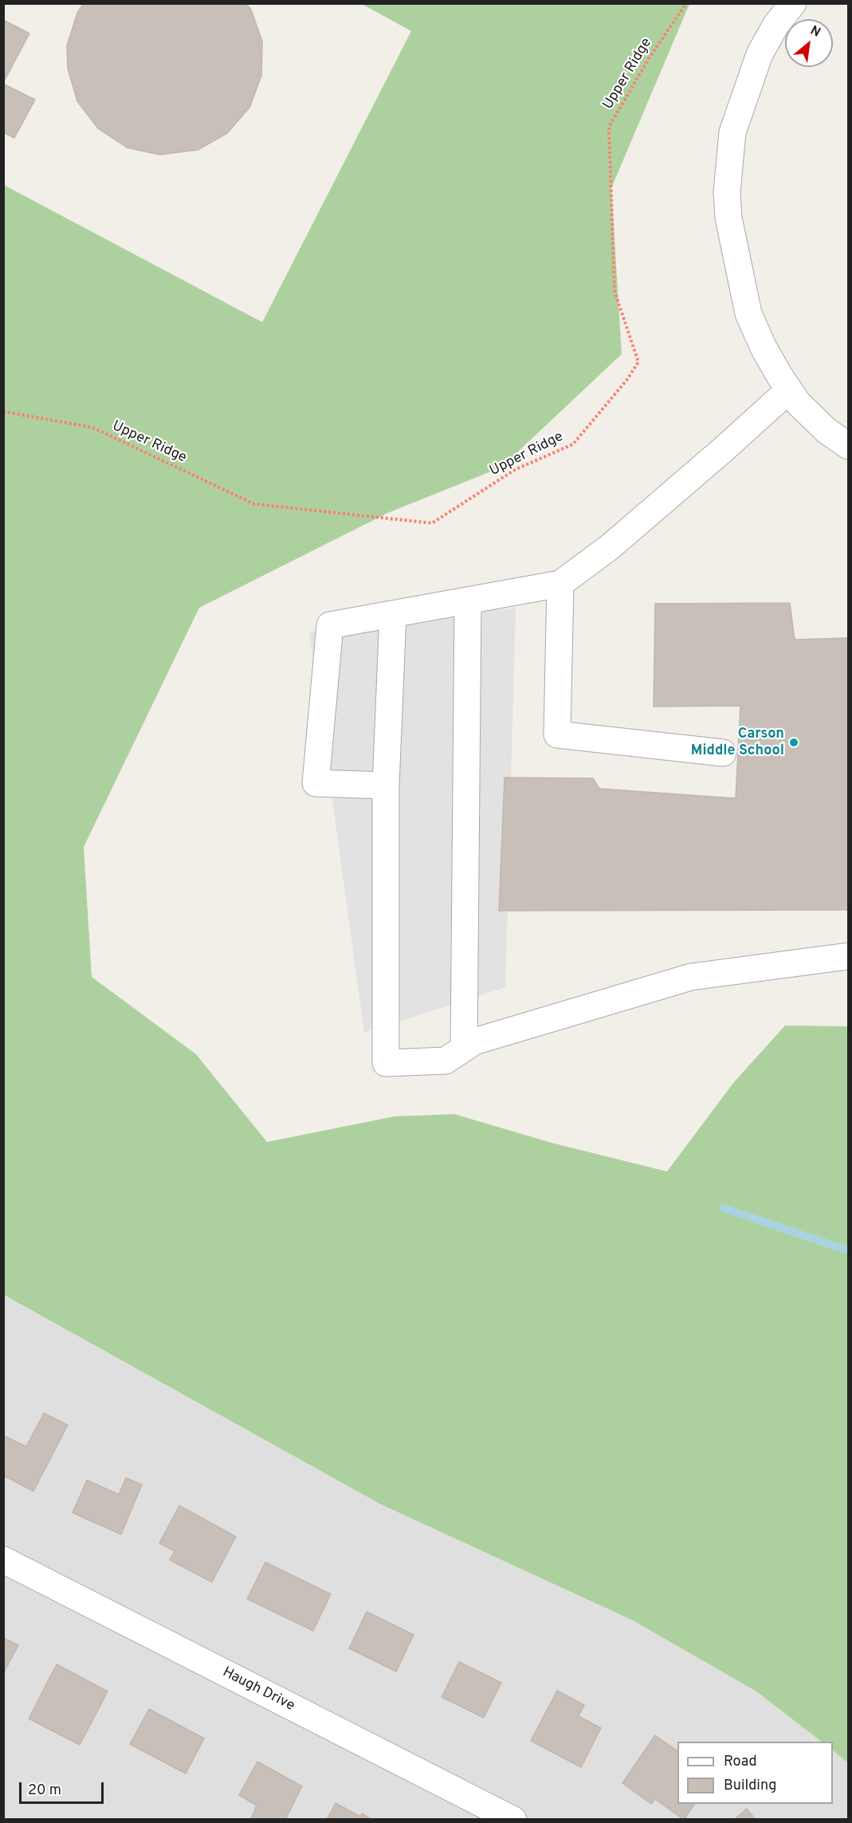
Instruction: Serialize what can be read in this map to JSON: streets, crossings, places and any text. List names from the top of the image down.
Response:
{
  "streets": {
    "street": ["Haugh Drive"],
    "path": ["Upper Ridge"]
  },
  "places": ["Carson Middle School"],
  "legend": ["Road", "Building"],
  "scale_bar": "20 m",
  "north": "top right"
}
